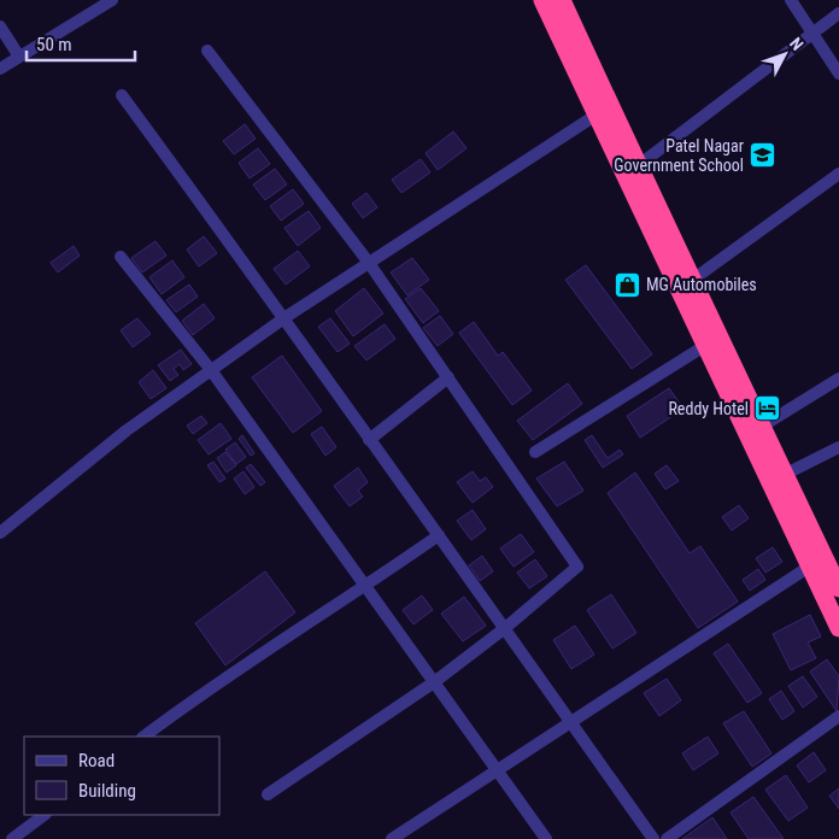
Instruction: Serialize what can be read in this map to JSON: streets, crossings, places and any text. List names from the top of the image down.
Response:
{
  "places": {
    "school or university": ["Patel Nagar Government School"],
    "shop": ["MG Automobiles"],
    "hotel": ["Reddy Hotel"]
  },
  "legend": ["Road", "Building"],
  "scale_bar": "50 m",
  "north": "top right"
}
